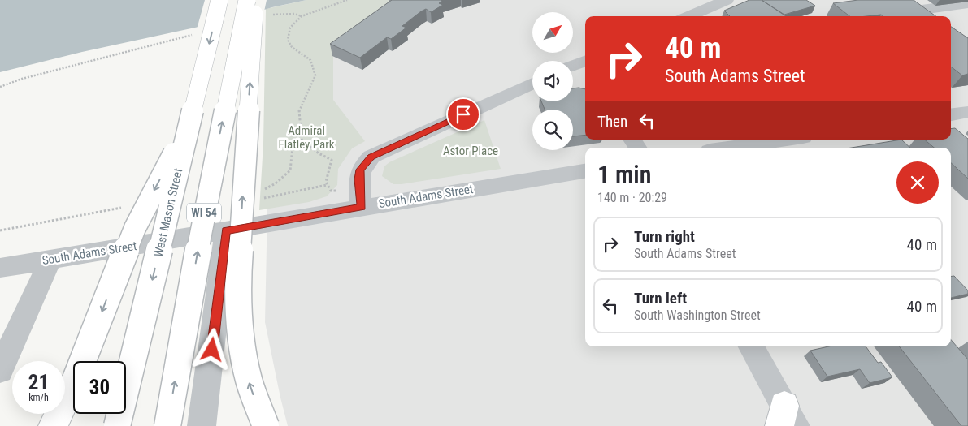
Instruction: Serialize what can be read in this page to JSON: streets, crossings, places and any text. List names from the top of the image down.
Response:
{
  "streets": {
    "main road": ["West Mason Street", "WI 54"],
    "street": ["South Adams Street"]
  },
  "parks": ["Admiral Flatley Park", "Astor Place"],
  "north": "top right",
  "page": {
    "turn": ["40 m", "South Adams Street"],
    "then": "Then",
    "heading": ["1 min", "140 m · 20:29"],
    "list": [
      {
        "name": "Turn right",
        "note": "South Adams Street",
        "value": "40 m"
      },
      {
        "name": "Turn left",
        "note": "South Washington Street",
        "value": "40 m"
      }
    ],
    "speed": "21 km/h",
    "limit": "30"
  }
}
